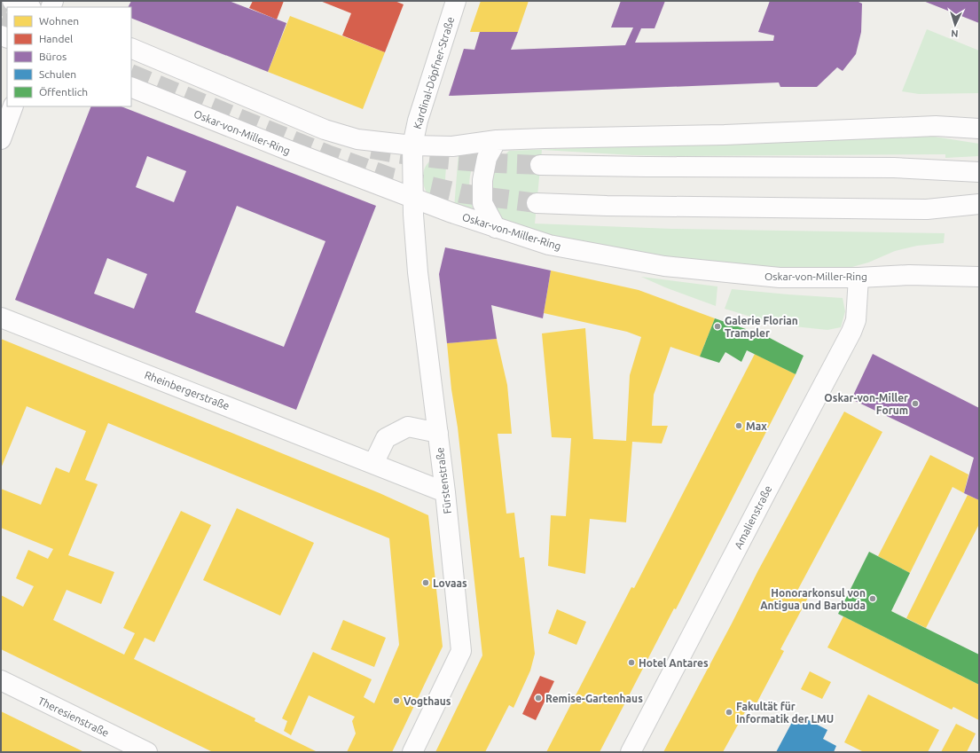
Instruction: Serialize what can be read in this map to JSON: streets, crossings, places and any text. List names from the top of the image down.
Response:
{
  "streets": {
    "main road": [
      "Kardinal-Döpfner-Straße",
      "Oskar-von-Miller-Ring",
      "Rheinbergerstraße",
      "Fürstenstraße",
      "Amalienstraße",
      "Theresienstraße"
    ]
  },
  "crossings": [
    ["Kardinal-Döpfner-Straße", "Oskar-von-Miller-Ring"],
    ["Kardinal-Döpfner-Straße", "Fürstenstraße"],
    ["Oskar-von-Miller-Ring", "Fürstenstraße"],
    ["Oskar-von-Miller-Ring", "Amalienstraße"],
    ["Rheinbergerstraße", "Fürstenstraße"]
  ],
  "places": [
    "Galerie Florian Trampler",
    "Oskar-von-Miller Forum",
    "Max",
    "Lovaas",
    "Honorarkonsul von Antigua und Barbuda",
    "Hotel Antares",
    "Remise-Gartenhaus",
    "Vogthaus",
    "Fakultät für Informatik der LMU"
  ],
  "legend": [
    "Wohnen",
    "Handel",
    "Büros",
    "Schulen",
    "Öffentlich"
  ],
  "north": "bottom"
}
